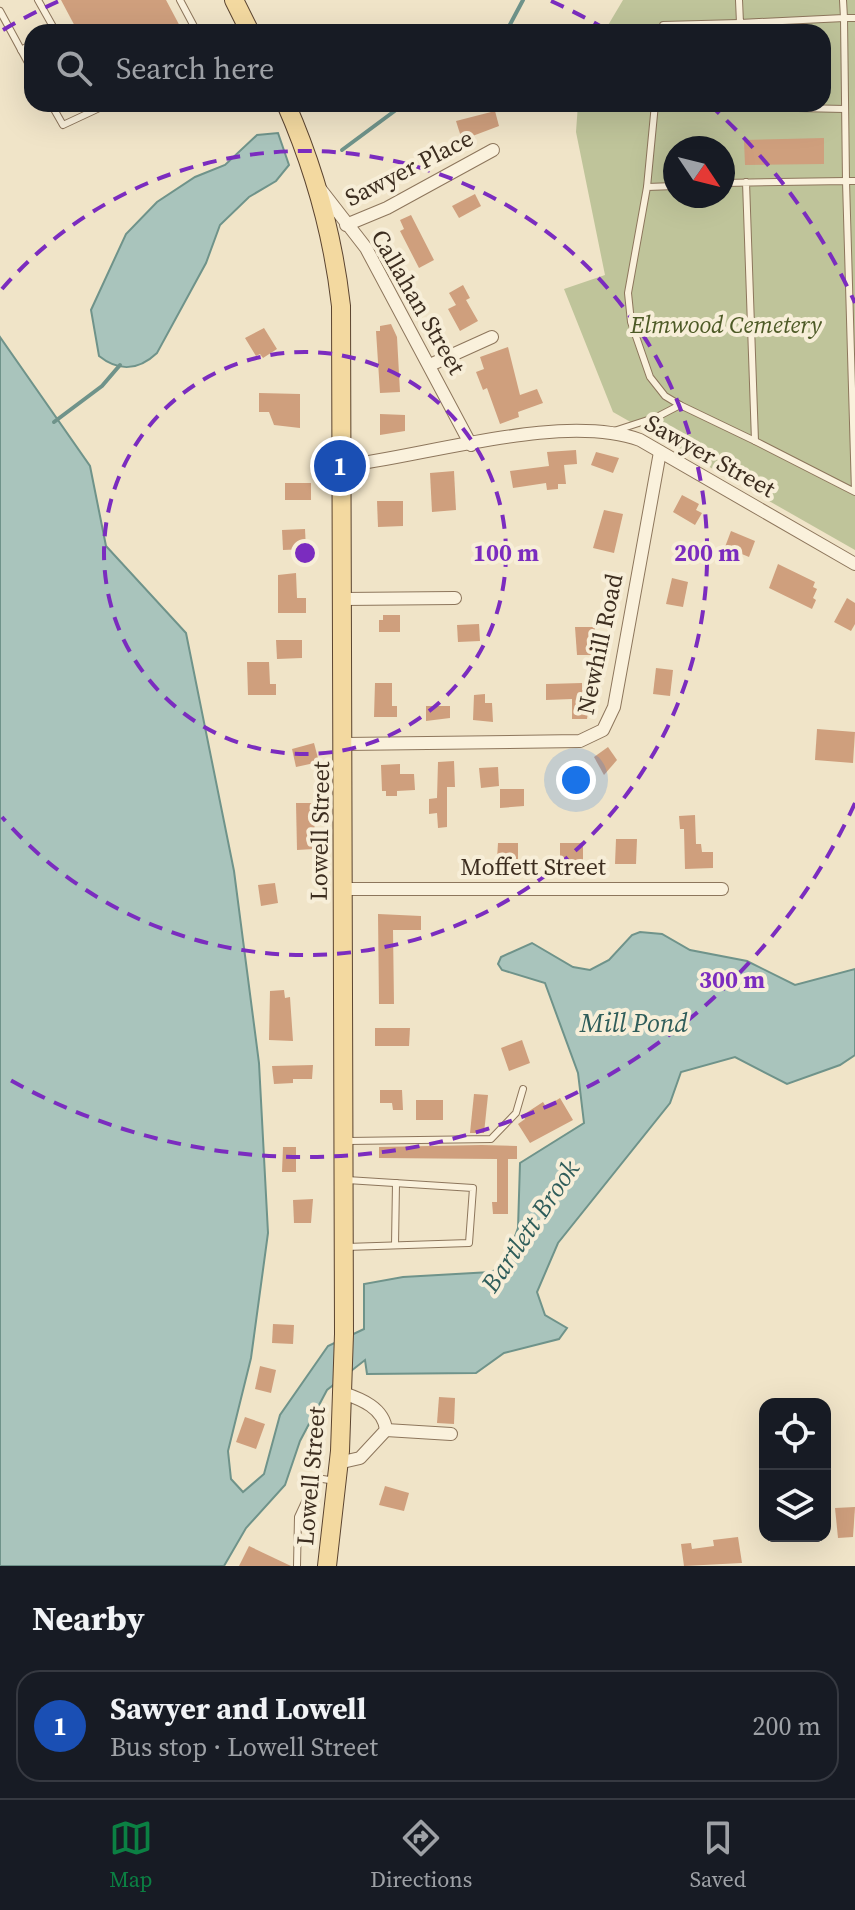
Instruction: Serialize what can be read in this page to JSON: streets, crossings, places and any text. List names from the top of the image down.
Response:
{
  "streets": {
    "main road": ["Lowell Street"],
    "street": [
      "Sawyer Place",
      "Callahan Street",
      "Sawyer Street",
      "Newhill Road",
      "Moffett Street"
    ]
  },
  "crossings": [
    ["Sawyer Place", "Callahan Street"],
    ["Callahan Street", "Sawyer Street"],
    ["Callahan Street", "Lowell Street"],
    ["Sawyer Street", "Newhill Road"],
    ["Sawyer Street", "Lowell Street"],
    ["Newhill Road", "Lowell Street"],
    ["Lowell Street", "Moffett Street"]
  ],
  "water": ["Mill Pond", "Bartlett Brook"],
  "parks": ["Elmwood Cemetery"],
  "north": "bottom right",
  "page": {
    "search": "Search here",
    "pins": "1",
    "heading": "Nearby",
    "list": [
      {
        "mark": "1",
        "name": "Sawyer and Lowell",
        "note": "Bus stop · Lowell Street",
        "value": "200 m"
      }
    ],
    "nav": ["Map", "Directions", "Saved"]
  },
  "rings": ["100 m", "200 m", "300 m"]
}
